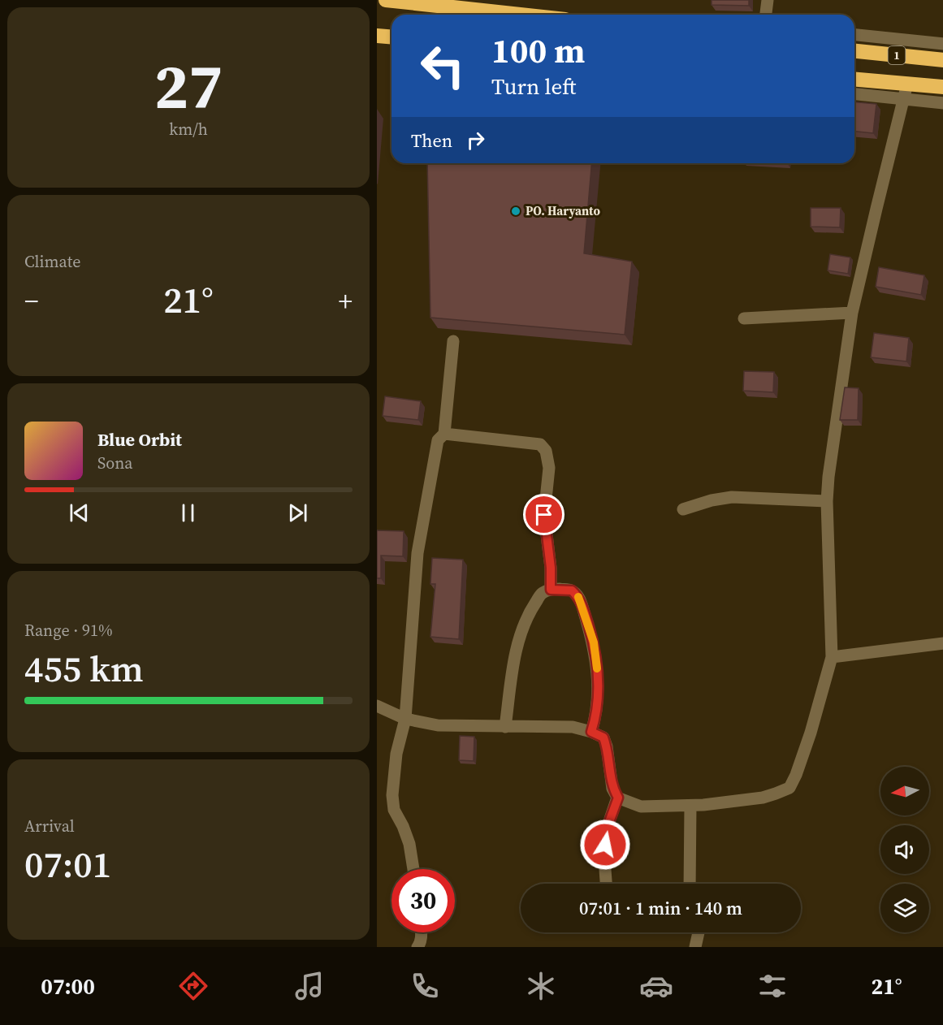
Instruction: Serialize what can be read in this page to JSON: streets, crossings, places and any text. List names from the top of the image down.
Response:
{
  "streets": {
    "highway": ["1"]
  },
  "places": ["PO. Haryanto"],
  "north": "left",
  "page": {
    "tile": [
      ["27", "km/h"],
      "Climate",
      ["Range · 91%", "455 km"],
      ["Arrival", "07:01"]
    ],
    "turn": ["100 m", "Turn left"],
    "then": "Then",
    "heat": ["−", "21°", "+"],
    "song": ["Blue Orbit", "Sona"],
    "limit": "30",
    "trip": "07:01 · 1 min · 140 m",
    "tabs": ["07:00", "21°"]
  }
}
